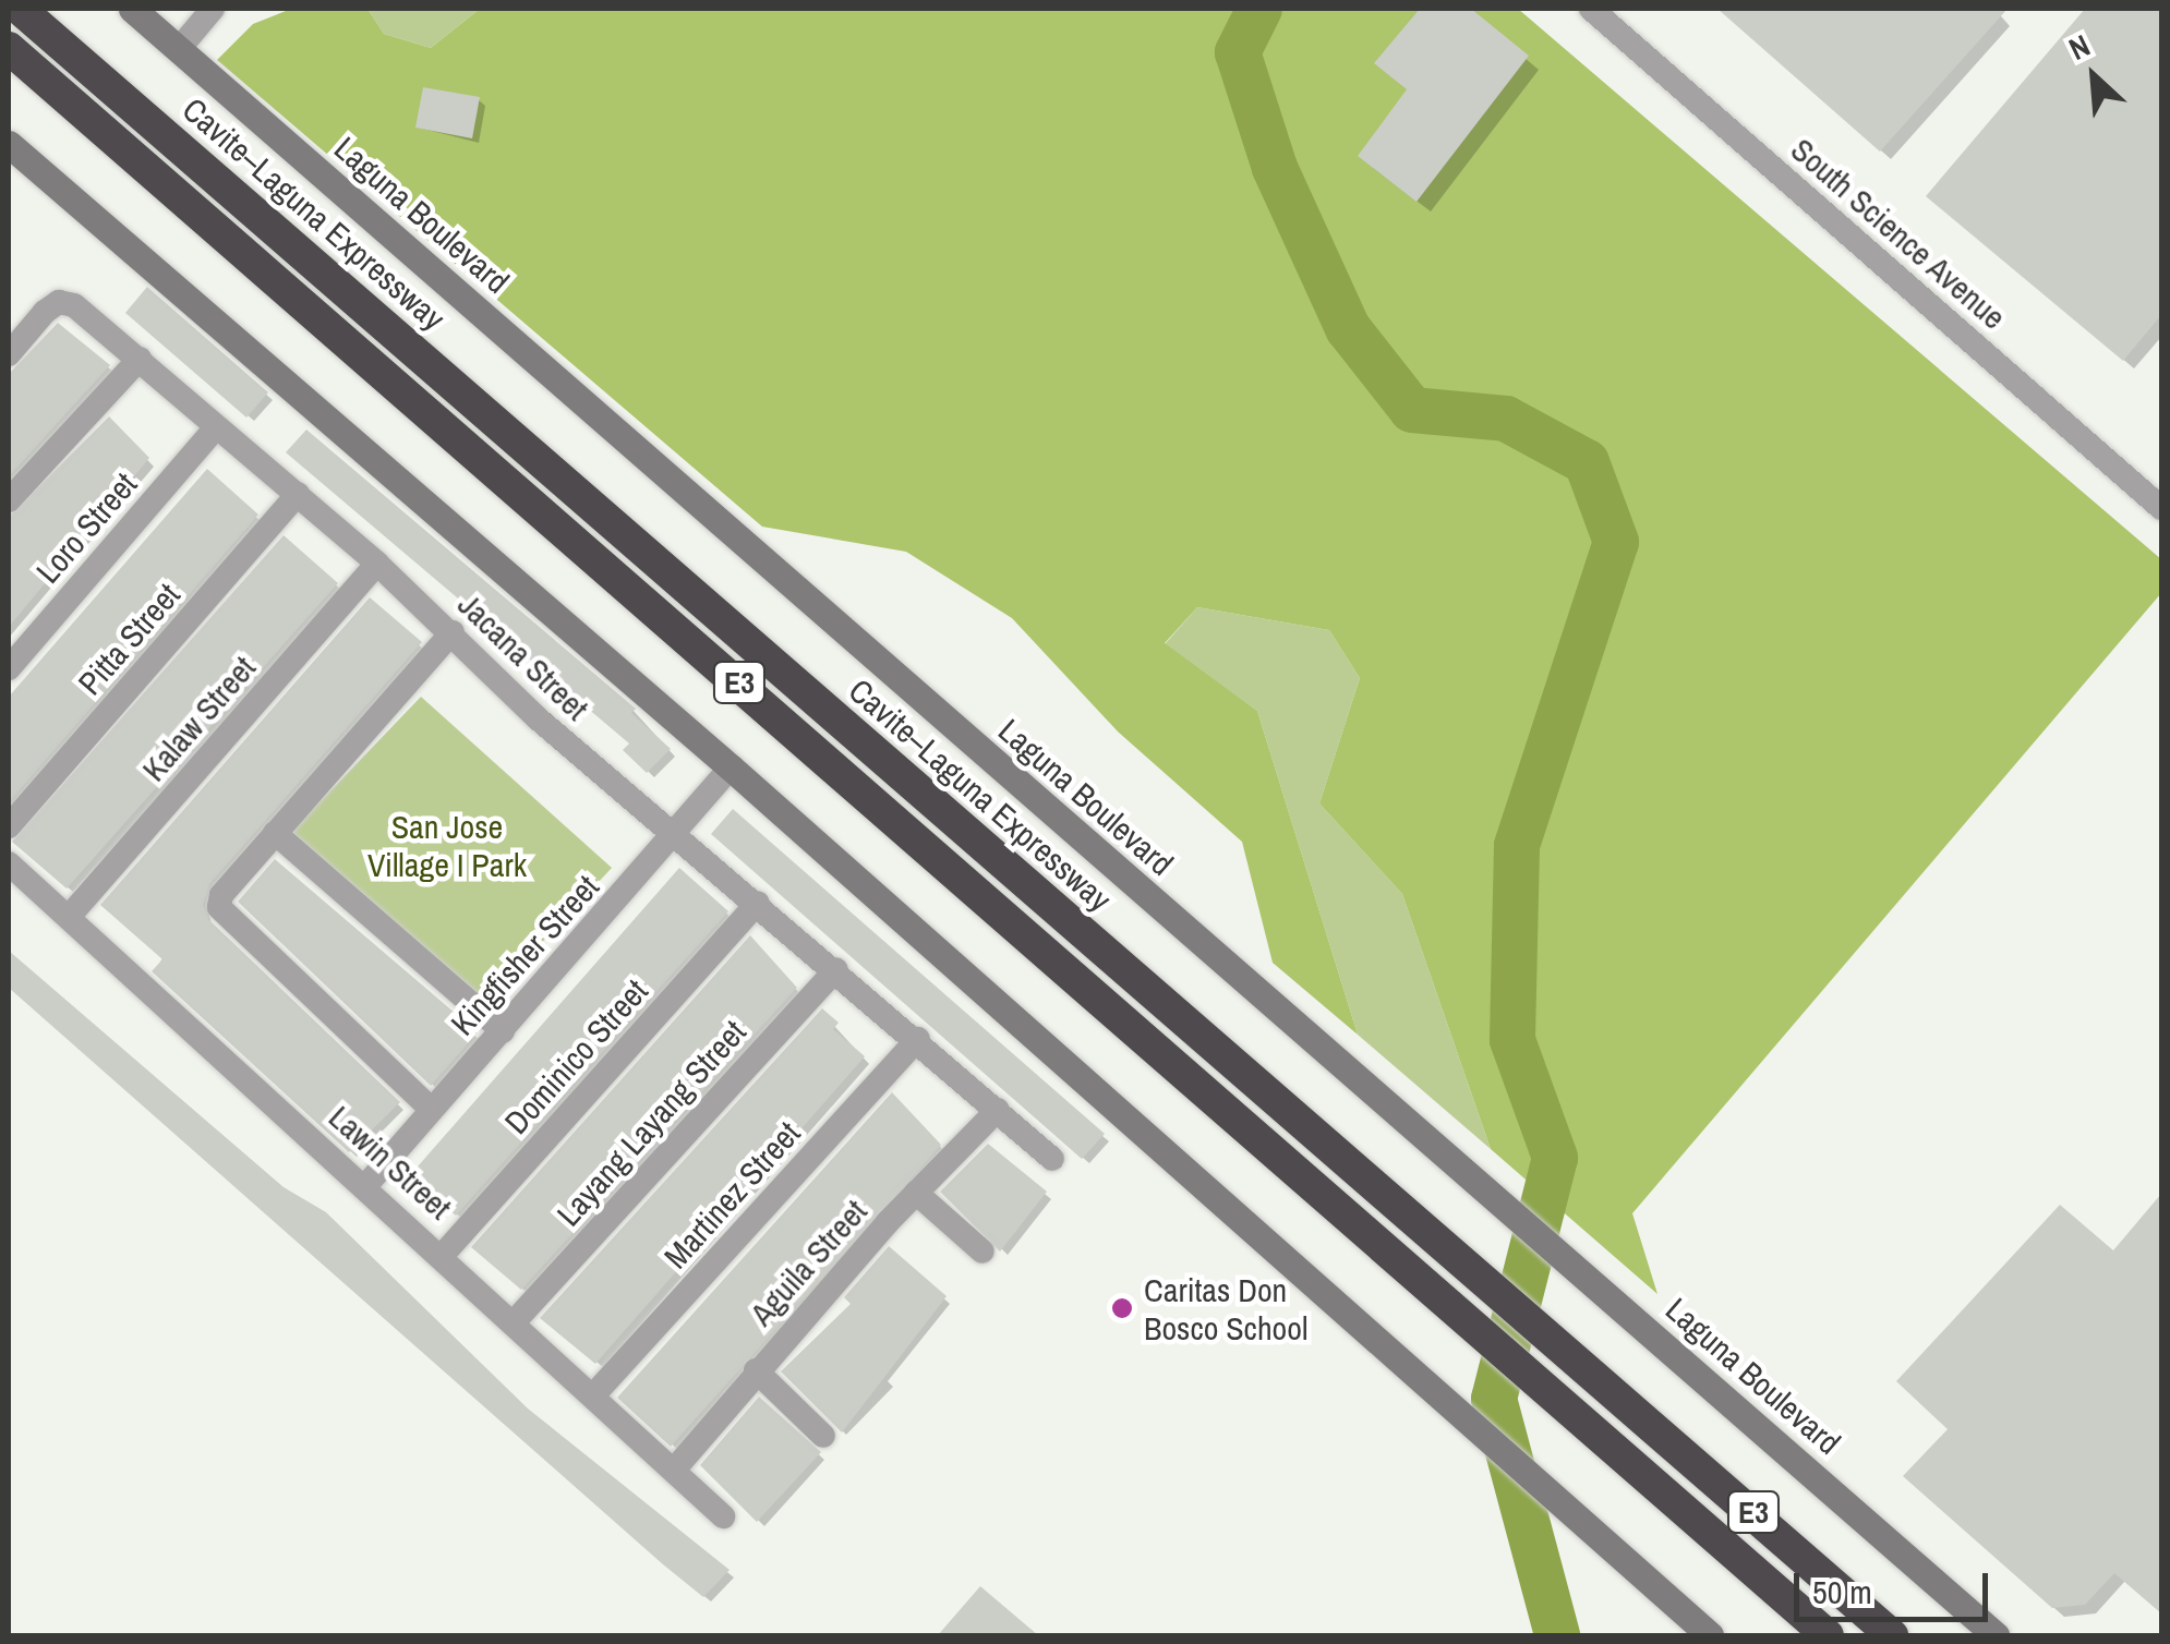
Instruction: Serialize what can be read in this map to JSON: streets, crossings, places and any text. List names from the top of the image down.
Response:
{
  "streets": {
    "highway": ["Cavite–Laguna Expressway", "E3"],
    "main road": ["Laguna Boulevard"],
    "street": [
      "South Science Avenue",
      "Loro Street",
      "Pitta Street",
      "Jacana Street",
      "Kalaw Street",
      "Kingfisher Street",
      "Dominico Street",
      "Layang Layang Street",
      "Lawin Street",
      "Martinez Street",
      "Aguila Street"
    ]
  },
  "crossings": [
    ["Loro Street", "Jacana Street"],
    ["Pitta Street", "Jacana Street"],
    ["Jacana Street", "Kalaw Street"],
    ["Jacana Street", "Kingfisher Street"],
    ["Jacana Street", "Dominico Street"],
    ["Jacana Street", "Layang Layang Street"],
    ["Jacana Street", "Martinez Street"],
    ["Jacana Street", "Aguila Street"],
    ["Kalaw Street", "Lawin Street"],
    ["Kingfisher Street", "Lawin Street"],
    ["Dominico Street", "Lawin Street"],
    ["Layang Layang Street", "Lawin Street"],
    ["Lawin Street", "Martinez Street"],
    ["Lawin Street", "Aguila Street"]
  ],
  "parks": ["San Jose Village I Park"],
  "places": ["Caritas Don Bosco School"],
  "scale_bar": "50 m",
  "north": "top left"
}
